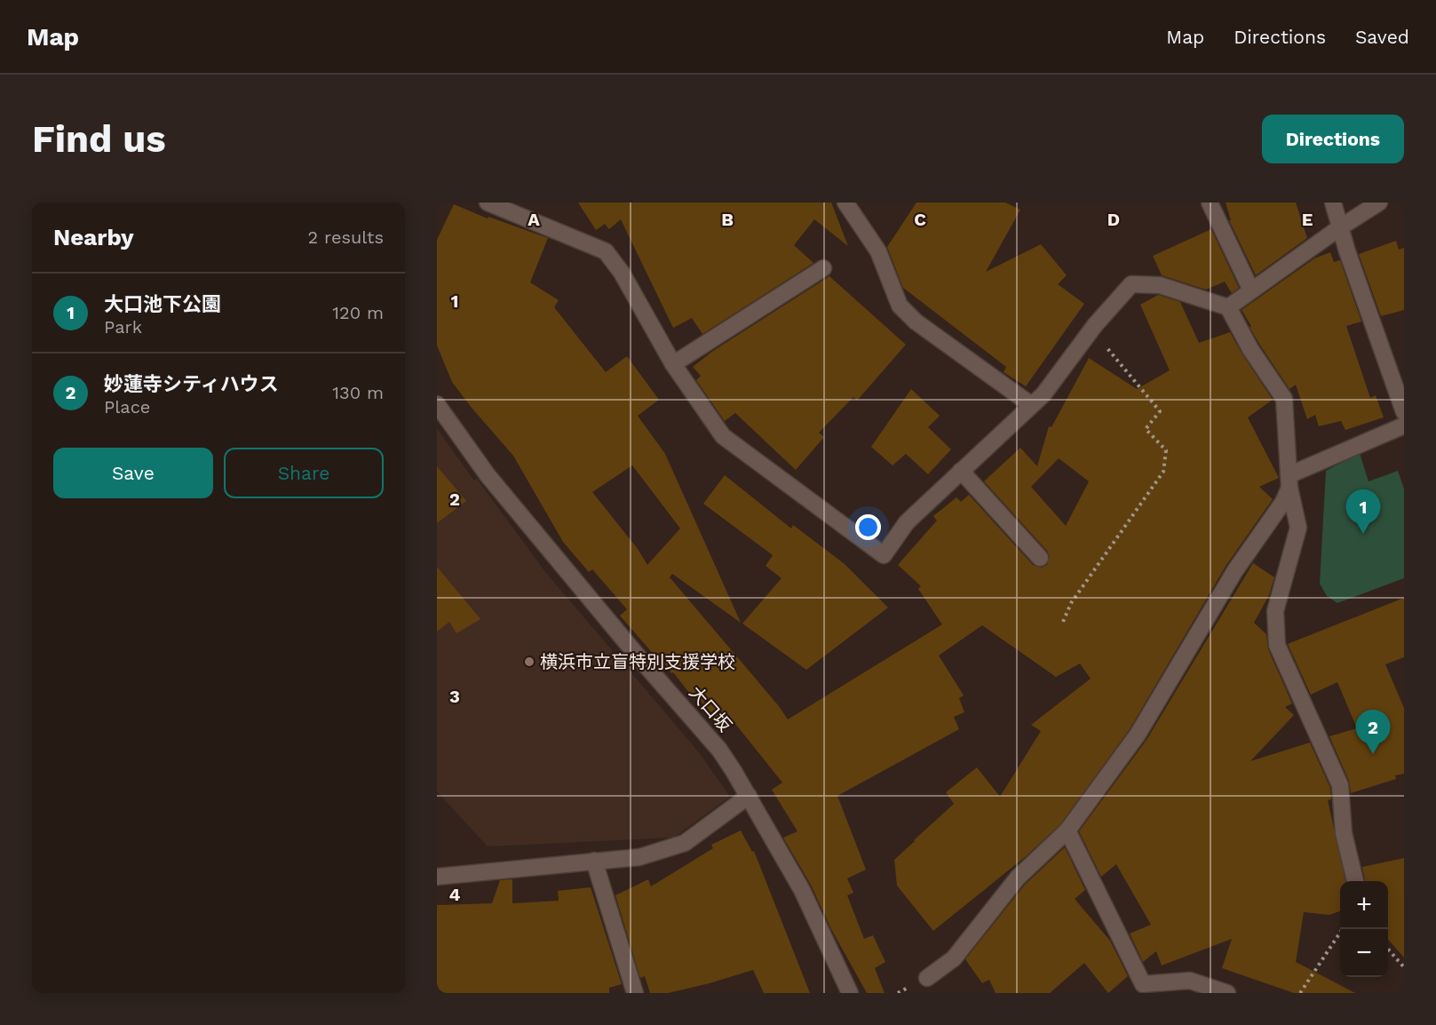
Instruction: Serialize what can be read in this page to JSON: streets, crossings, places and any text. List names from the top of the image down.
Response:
{
  "streets": {
    "street": ["大口坂"]
  },
  "places": ["横浜市立盲特別支援学校"],
  "page": {
    "header": "Map",
    "nav": ["Map", "Directions", "Saved"],
    "buttons": [
      "Directions",
      ["Save", "Share"]
    ],
    "title": "Find us",
    "heading": ["Nearby", "2 results"],
    "list": [
      {
        "mark": "1",
        "name": "大口池下公園",
        "note": "Park",
        "value": "120 m"
      },
      {
        "mark": "2",
        "name": "妙蓮寺シティハウス",
        "note": "Place",
        "value": "130 m"
      }
    ],
    "pins": ["1", "2"],
    "map_buttons": ["+", "−"]
  },
  "grid": {
    "columns": [
      "A",
      "B",
      "C",
      "D",
      "E"
    ],
    "rows": [
      "1",
      "2",
      "3",
      "4"
    ]
  }
}
